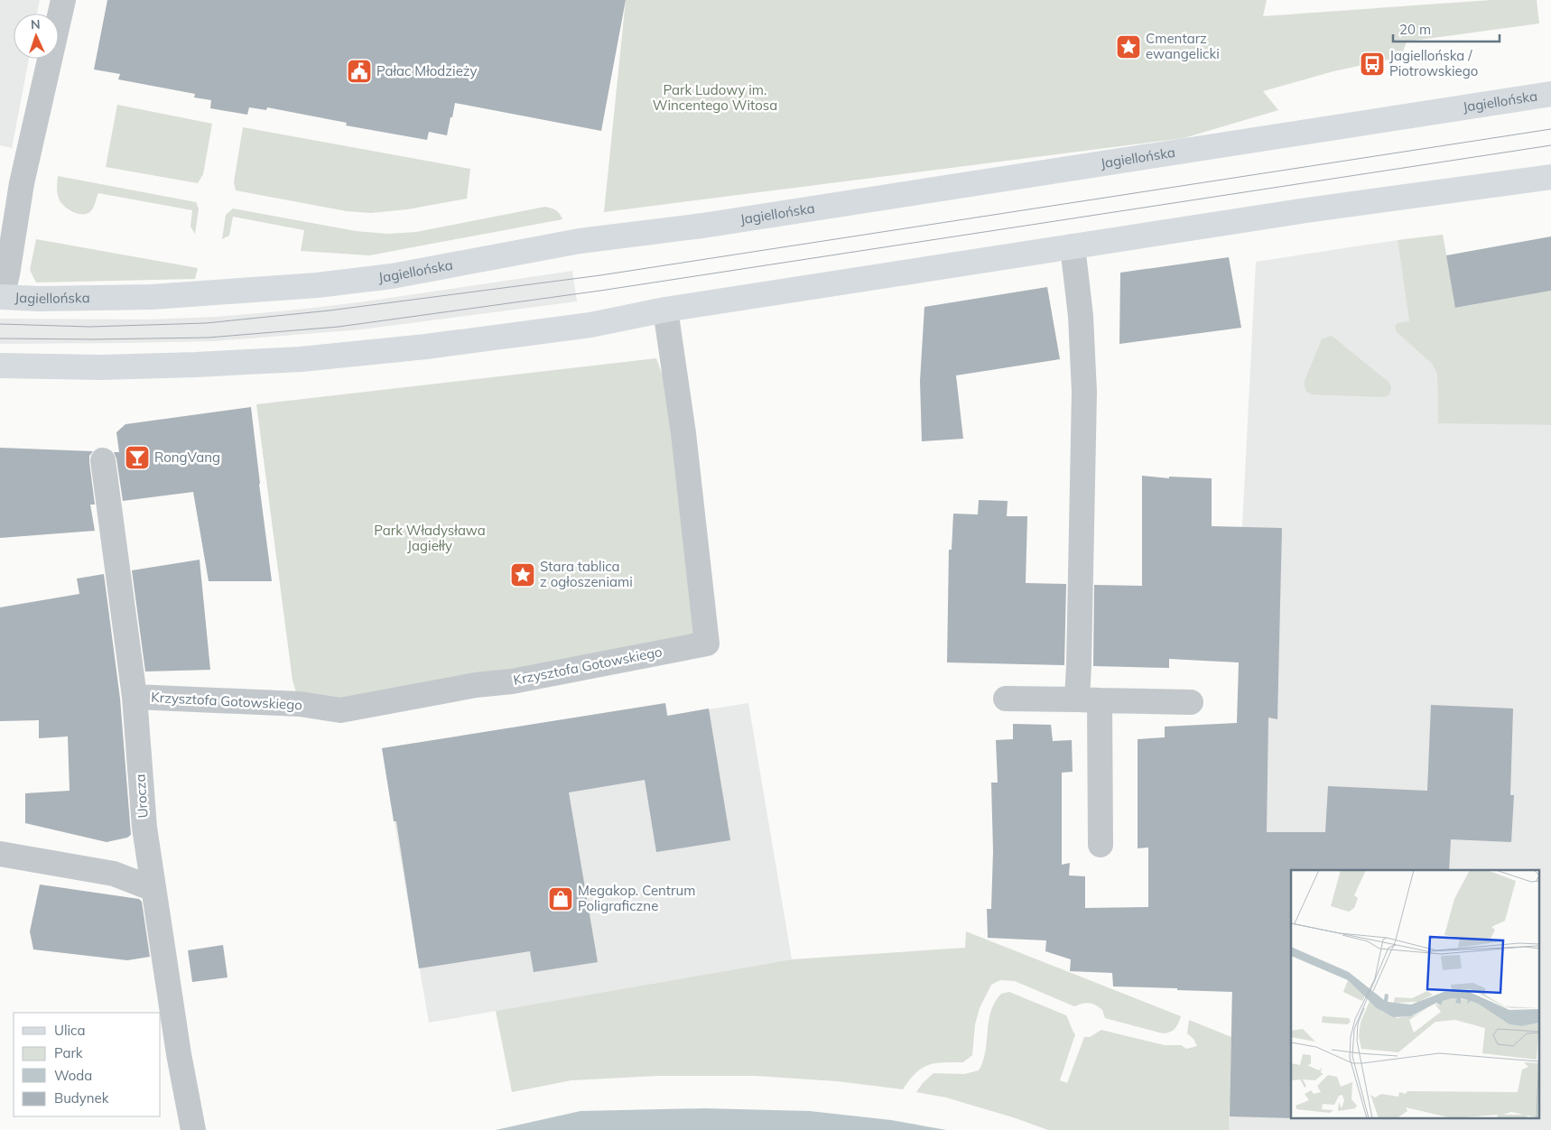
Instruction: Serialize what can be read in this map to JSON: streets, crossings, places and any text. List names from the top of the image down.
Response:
{
  "streets": {
    "main road": ["Jagiellońska"],
    "street": ["Krzysztofa Gotowskiego", "Urocza"]
  },
  "crossings": [
    ["Krzysztofa Gotowskiego", "Urocza"]
  ],
  "parks": ["Park Ludowy im. Wincentego Witosa", "Park Władysława Jagiełły"],
  "places": {
    "place": ["Cmentarz ewangelicki", "Stara tablica z ogłoszeniami"],
    "bus stop": ["Jagiellońska / Piotrowskiego"],
    "public building": ["Pałac Młodzieży"],
    "bar": ["RongVang"],
    "shop": ["Megakop. Centrum Poligraficzne"]
  },
  "legend": [
    "Ulica",
    "Park",
    "Woda",
    "Budynek"
  ],
  "scale_bar": "20 m",
  "north": "top"
}
